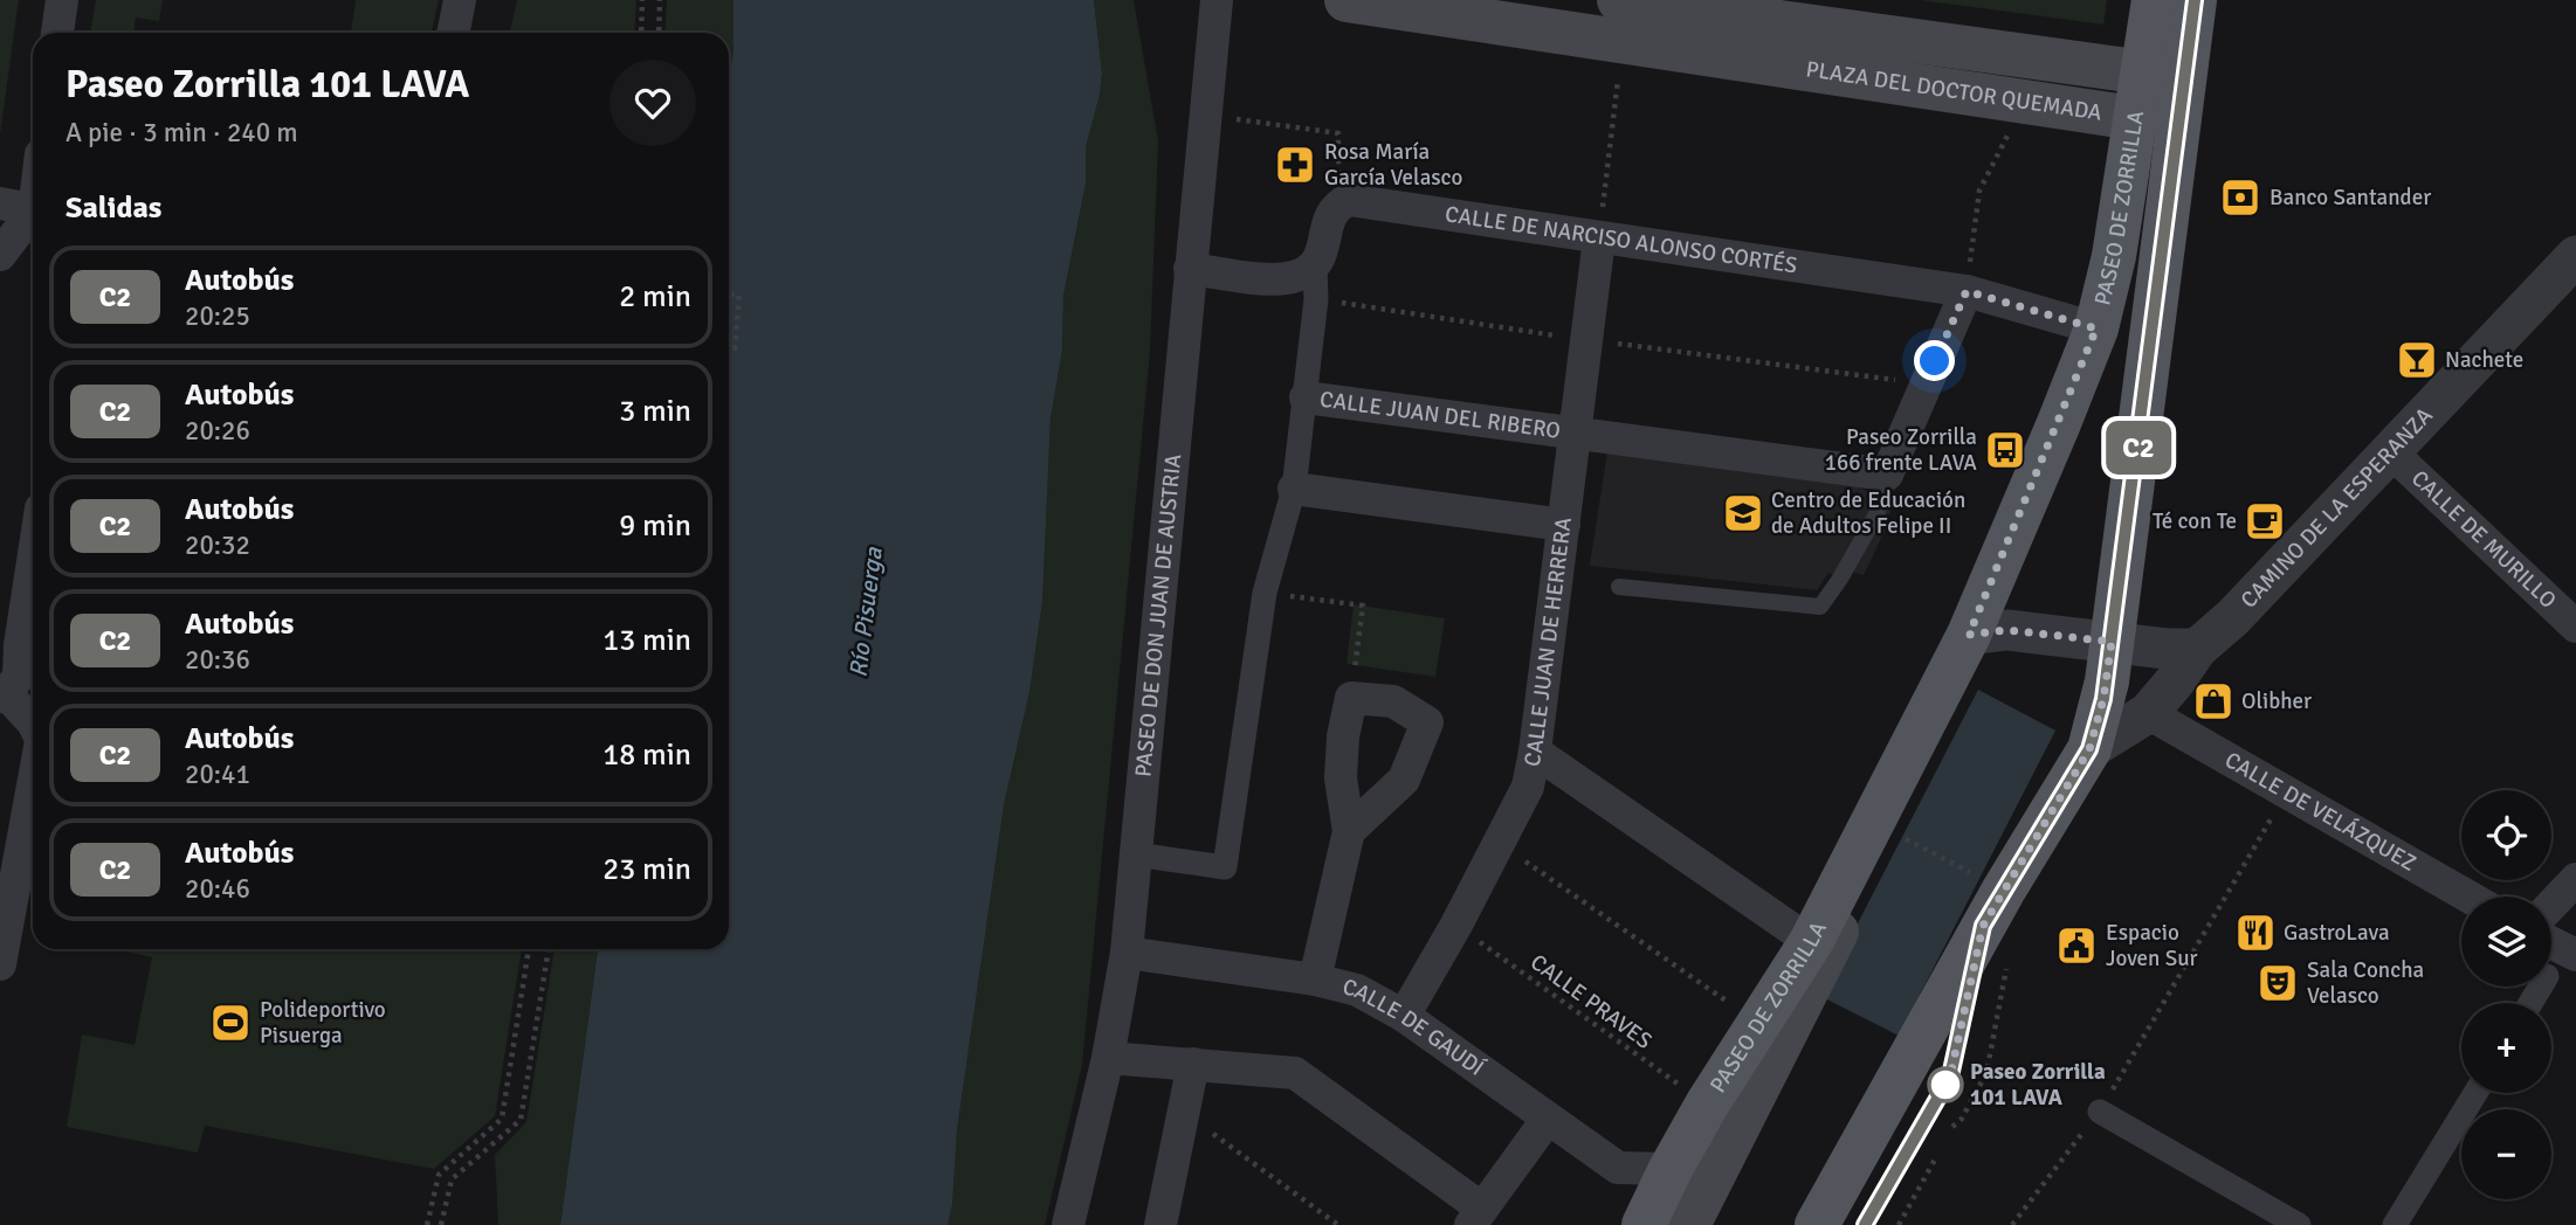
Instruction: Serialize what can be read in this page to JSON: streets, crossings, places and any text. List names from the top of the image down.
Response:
{
  "streets": {
    "main road": ["PLAZA DEL DOCTOR QUEMADA", "PASEO DE ZORRILLA"],
    "street": [
      "CALLE DE NARCISO ALONSO CORTÉS",
      "CALLE JUAN DEL RIBERO",
      "CAMINO DE LA ESPERANZA",
      "CALLE DE MURILLO",
      "PASEO DE DON JUAN DE AUSTRIA",
      "CALLE JUAN DE HERRERA",
      "CALLE DE VELÁZQUEZ",
      "CALLE DE GAUDÍ"
    ],
    "path": ["CALLE PRAVES"]
  },
  "crossings": [
    ["PLAZA DEL DOCTOR QUEMADA", "PASEO DE ZORRILLA"],
    ["PASEO DE ZORRILLA", "CALLE DE NARCISO ALONSO CORTÉS"],
    ["PASEO DE ZORRILLA", "CAMINO DE LA ESPERANZA"],
    ["PASEO DE ZORRILLA", "CALLE PRAVES"],
    ["PASEO DE ZORRILLA", "CALLE DE GAUDÍ"],
    ["CALLE DE NARCISO ALONSO CORTÉS", "CALLE JUAN DE HERRERA"],
    ["CALLE JUAN DEL RIBERO", "CALLE JUAN DE HERRERA"],
    ["CAMINO DE LA ESPERANZA", "CALLE DE MURILLO"],
    ["CAMINO DE LA ESPERANZA", "CALLE DE VELÁZQUEZ"],
    ["PASEO DE DON JUAN DE AUSTRIA", "CALLE DE GAUDÍ"],
    ["CALLE JUAN DE HERRERA", "CALLE PRAVES"],
    ["CALLE JUAN DE HERRERA", "CALLE DE GAUDÍ"]
  ],
  "water": ["Río Pisuerga"],
  "places": {
    "pharmacy": ["Rosa María García Velasco"],
    "bank": ["Banco Santander"],
    "bar": ["Nachete"],
    "bus stop": ["Paseo Zorrilla 166 frente LAVA"],
    "school or university": ["Centro de Educación de Adultos Felipe II"],
    "cafe": ["Té con Te"],
    "shop": ["Olibher"],
    "restaurant": ["GastroLava"],
    "public building": ["Espacio Joven Sur"],
    "theatre": ["Sala Concha Velasco"],
    "sports": ["Polideportivo Pisuerga"],
    "other": ["Paseo Zorrilla 101 LAVA"]
  },
  "lines": ["bus line C2"],
  "page": {
    "on_map": "C2",
    "heading": [
      ["Paseo Zorrilla 101 LAVA", "A pie · 3 min · 240 m"],
      "Salidas"
    ],
    "list": [
      {
        "mark": "C2",
        "name": "Autobús",
        "note": "20:25",
        "value": "2 min"
      },
      {
        "mark": "C2",
        "name": "Autobús",
        "note": "20:26",
        "value": "3 min"
      },
      {
        "mark": "C2",
        "name": "Autobús",
        "note": "20:32",
        "value": "9 min"
      },
      {
        "mark": "C2",
        "name": "Autobús",
        "note": "20:36",
        "value": "13 min"
      },
      {
        "mark": "C2",
        "name": "Autobús",
        "note": "20:41",
        "value": "18 min"
      },
      {
        "mark": "C2",
        "name": "Autobús",
        "note": "20:46",
        "value": "23 min"
      }
    ],
    "map_buttons": ["+", "−"]
  }
}
